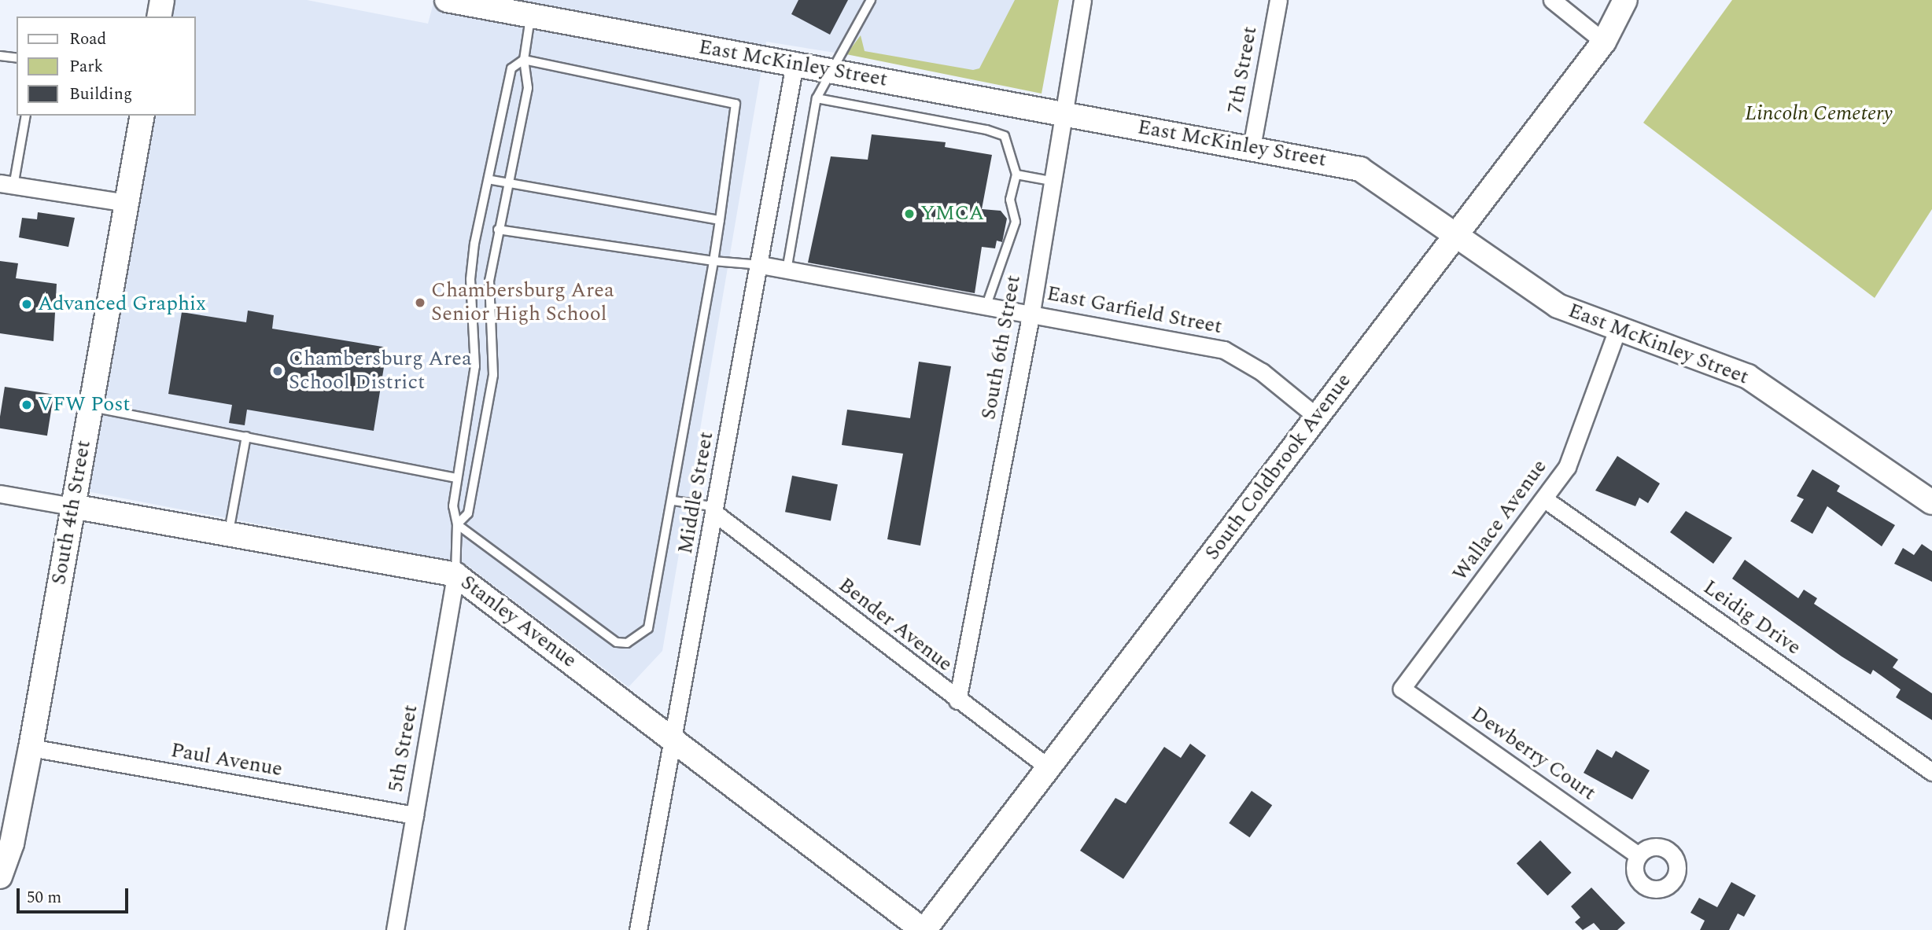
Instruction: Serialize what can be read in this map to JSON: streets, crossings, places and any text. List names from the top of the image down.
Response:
{
  "streets": {
    "street": [
      "East McKinley Street",
      "7th Street",
      "East Garfield Street",
      "South 6th Street",
      "South Coldbrook Avenue",
      "Middle Street",
      "South 4th Street",
      "Wallace Avenue",
      "Leidig Drive",
      "Stanley Avenue",
      "Bender Avenue",
      "5th Street",
      "Dewberry Court",
      "Paul Avenue"
    ]
  },
  "crossings": [
    ["East McKinley Street", "7th Street"],
    ["East McKinley Street", "South 6th Street"],
    ["East McKinley Street", "South Coldbrook Avenue"],
    ["East McKinley Street", "Middle Street"],
    ["East McKinley Street", "Wallace Avenue"],
    ["East Garfield Street", "South 6th Street"],
    ["East Garfield Street", "South Coldbrook Avenue"],
    ["East Garfield Street", "Middle Street"],
    ["South 6th Street", "Bender Avenue"],
    ["South Coldbrook Avenue", "Stanley Avenue"],
    ["South Coldbrook Avenue", "Bender Avenue"],
    ["Middle Street", "Stanley Avenue"],
    ["Middle Street", "Bender Avenue"],
    ["South 4th Street", "Stanley Avenue"],
    ["South 4th Street", "Paul Avenue"],
    ["Wallace Avenue", "Leidig Drive"],
    ["Wallace Avenue", "Dewberry Court"],
    ["Stanley Avenue", "5th Street"],
    ["5th Street", "Paul Avenue"]
  ],
  "parks": ["Lincoln Cemetery"],
  "places": [
    "YMCA",
    "Chambersburg Area Senior High School",
    "Advanced Graphix",
    "Chambersburg Area School District",
    "VFW Post"
  ],
  "legend": ["Road", "Park", "Building"],
  "scale_bar": "50 m"
}
